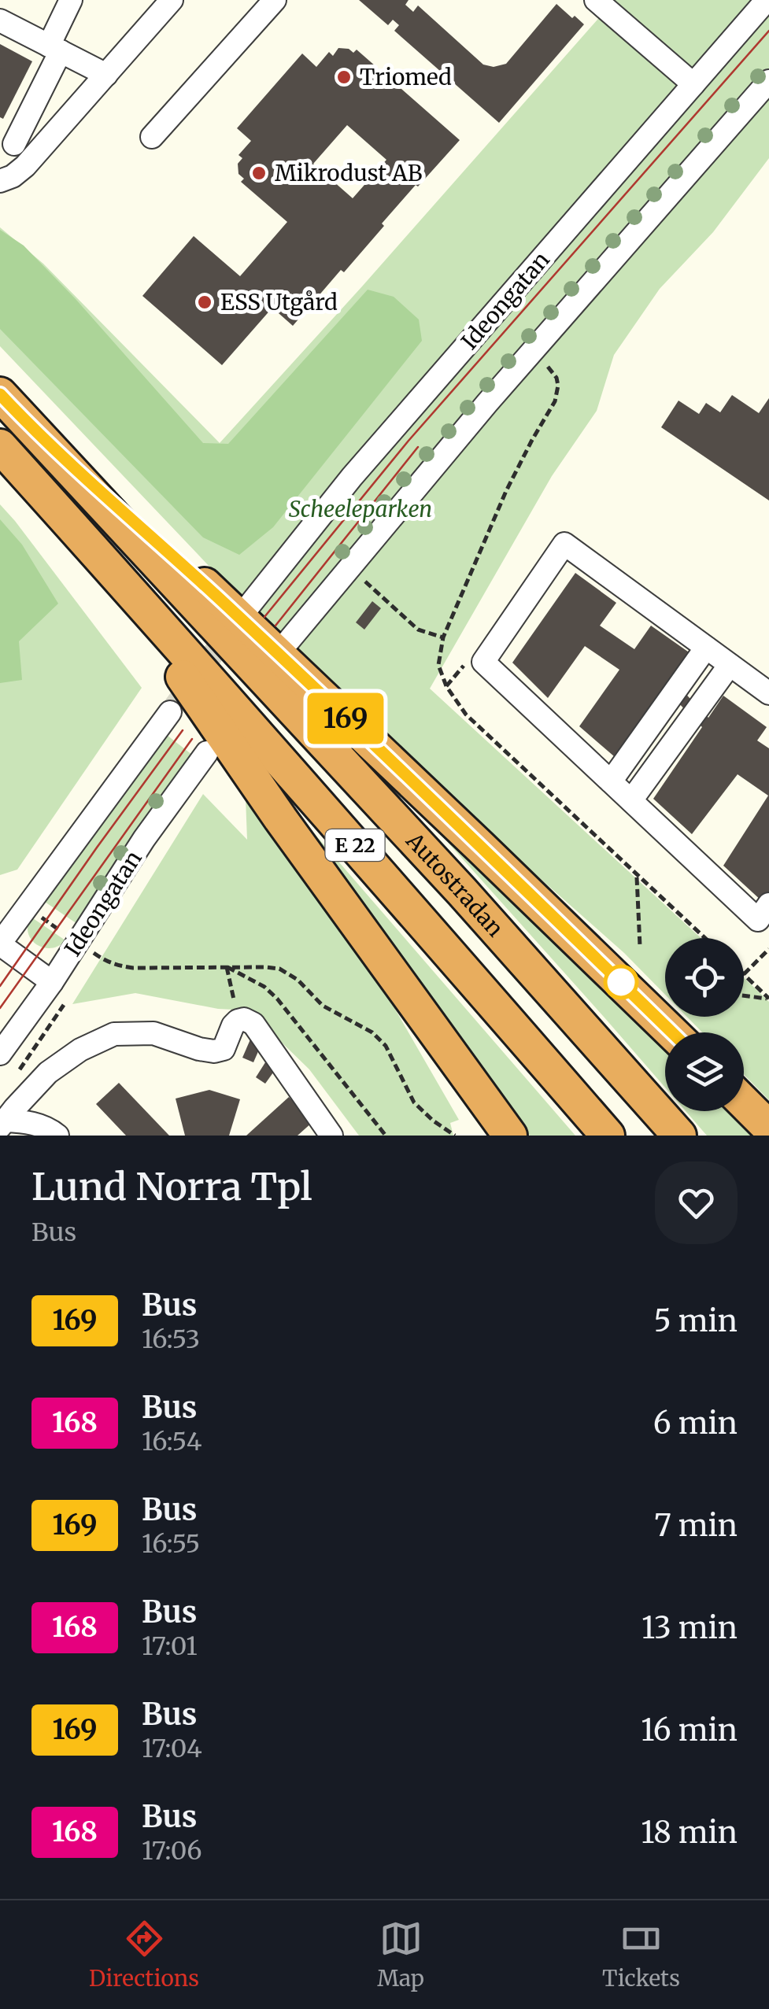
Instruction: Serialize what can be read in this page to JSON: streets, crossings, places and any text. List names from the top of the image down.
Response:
{
  "streets": {
    "highway": ["E 22", "Autostradan"],
    "street": ["Ideongatan"]
  },
  "parks": ["Scheeleparken"],
  "places": ["Triomed", "Mikrodust AB", "ESS Utgård"],
  "lines": ["bus line 169"],
  "page": {
    "on_map": "169",
    "heading": ["Lund Norra Tpl", "Bus"],
    "list": [
      {
        "mark": "169",
        "name": "Bus",
        "note": "16:53",
        "value": "5 min"
      },
      {
        "mark": "168",
        "name": "Bus",
        "note": "16:54",
        "value": "6 min"
      },
      {
        "mark": "169",
        "name": "Bus",
        "note": "16:55",
        "value": "7 min"
      },
      {
        "mark": "168",
        "name": "Bus",
        "note": "17:01",
        "value": "13 min"
      },
      {
        "mark": "169",
        "name": "Bus",
        "note": "17:04",
        "value": "16 min"
      },
      {
        "mark": "168",
        "name": "Bus",
        "note": "17:06",
        "value": "18 min"
      }
    ],
    "tabs": ["Directions", "Map", "Tickets"]
  }
}
